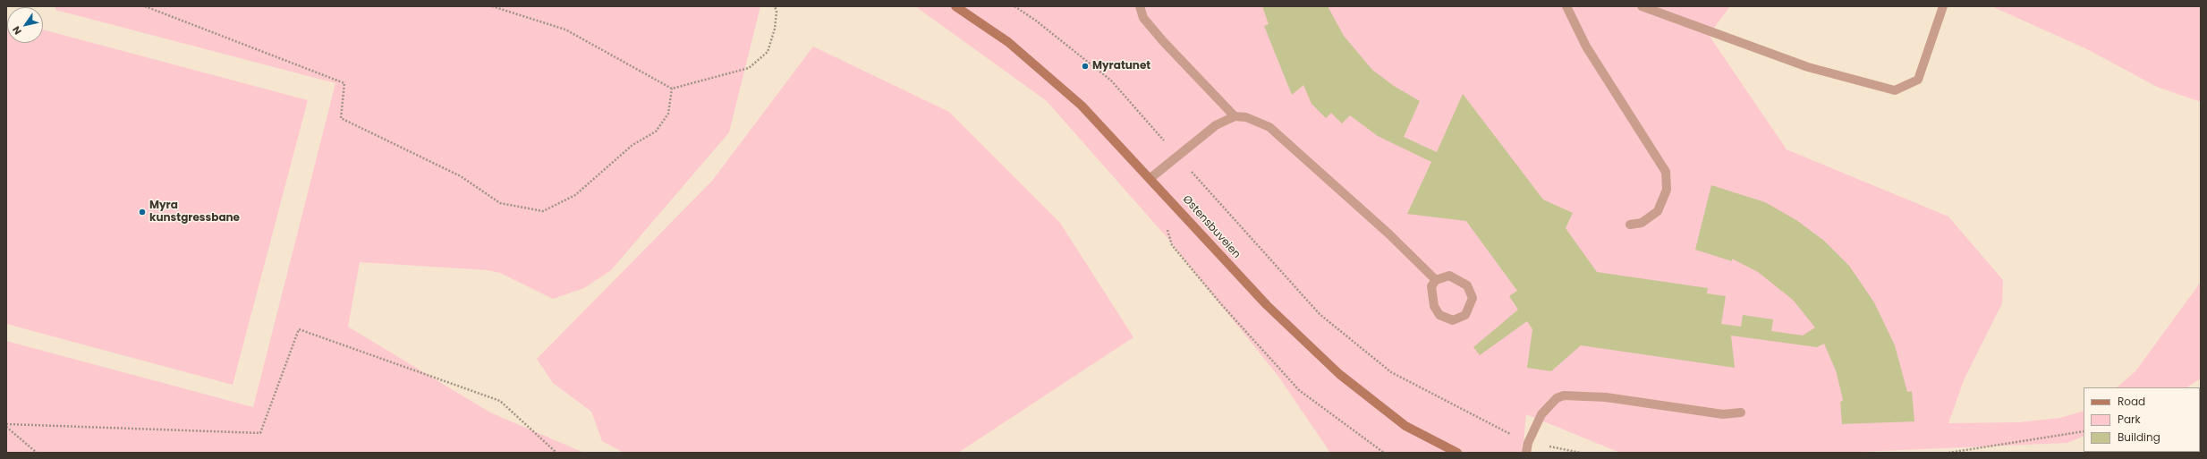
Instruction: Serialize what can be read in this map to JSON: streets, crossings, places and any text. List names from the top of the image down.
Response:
{
  "streets": {
    "main road": ["Østensbuveien"]
  },
  "places": ["Myratunet", "Myra kunstgressbane"],
  "legend": ["Road", "Park", "Building"],
  "north": "bottom left"
}
